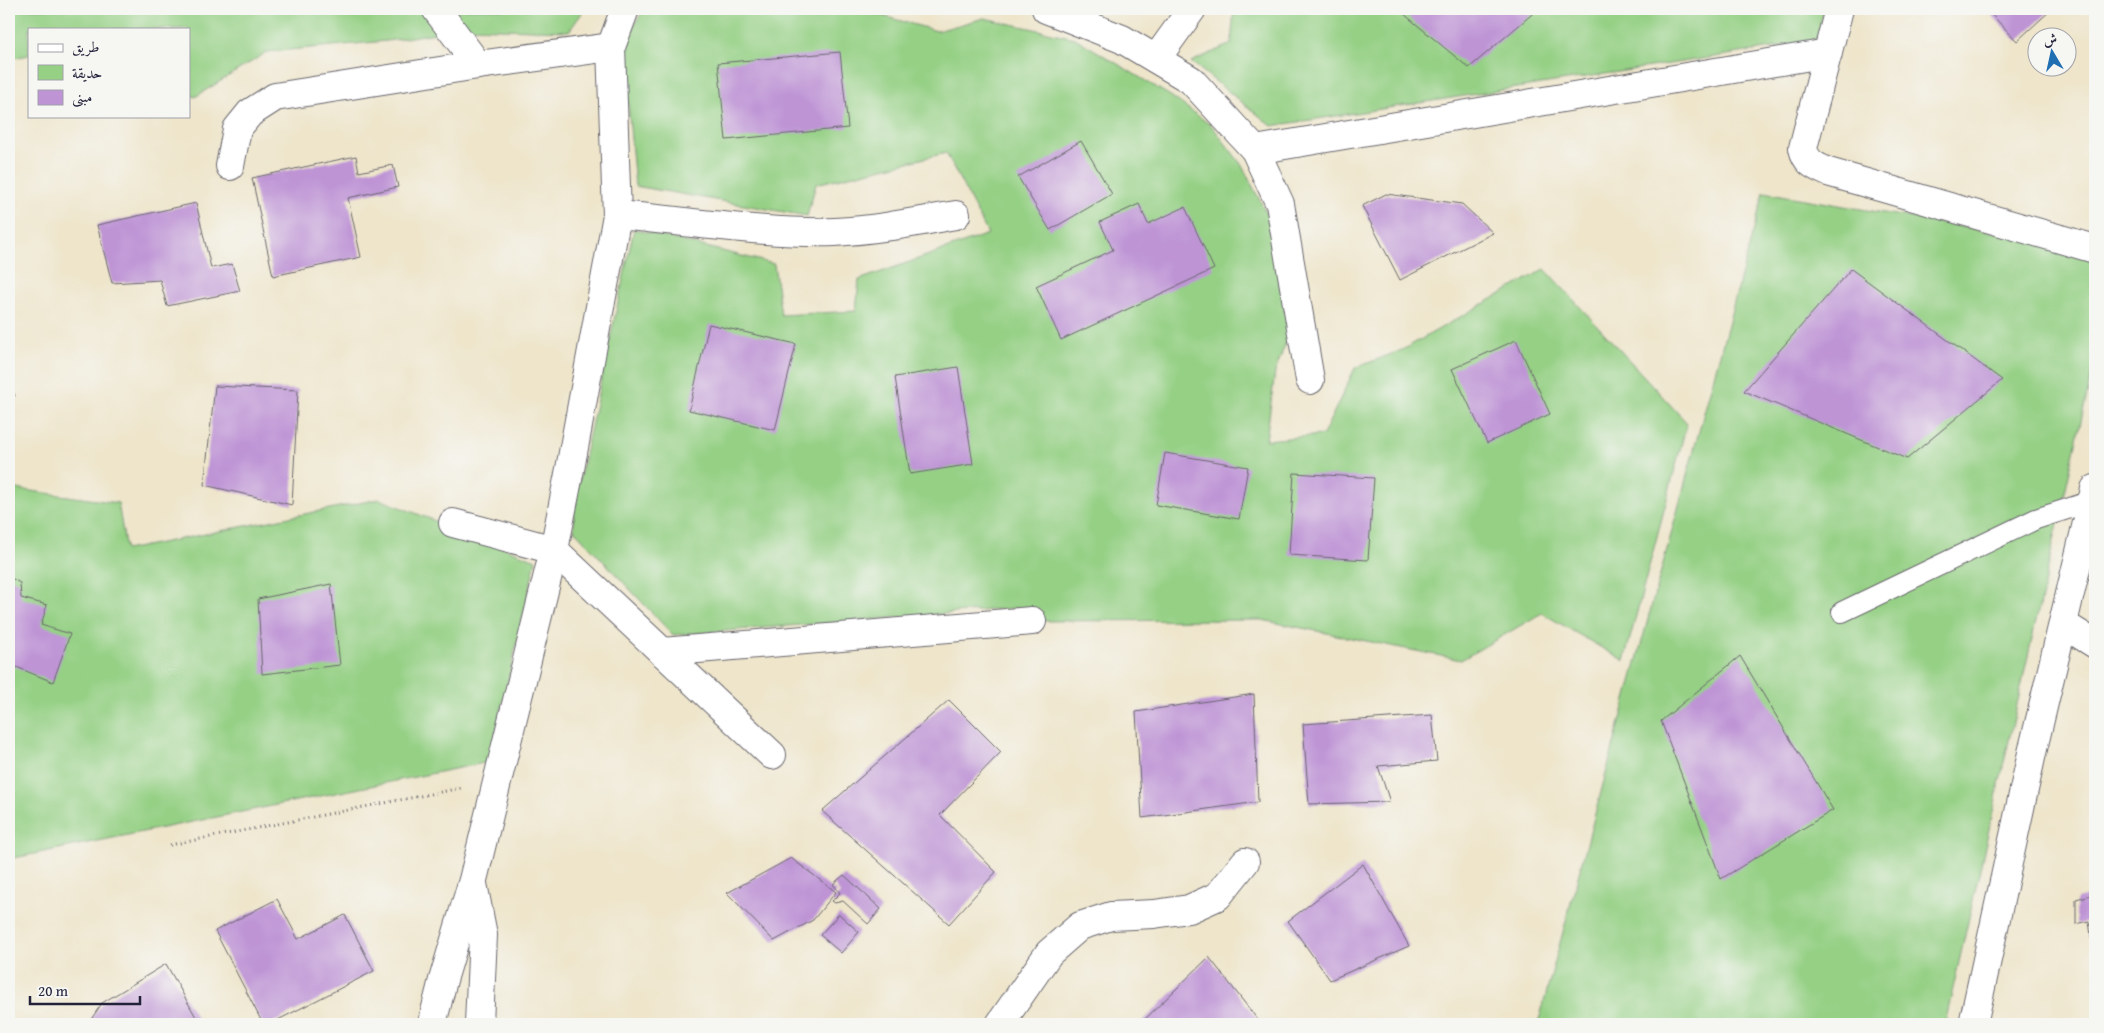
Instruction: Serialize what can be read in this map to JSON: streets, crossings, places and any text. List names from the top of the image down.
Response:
{
  "legend": ["طريق", "حديقة", "مبنى"],
  "scale_bar": "20 m",
  "north": "top"
}
